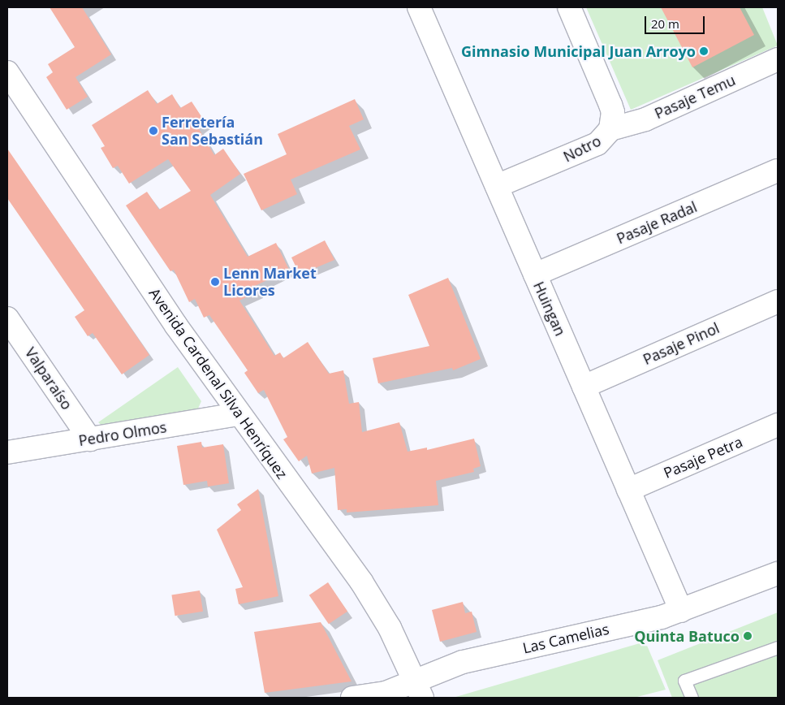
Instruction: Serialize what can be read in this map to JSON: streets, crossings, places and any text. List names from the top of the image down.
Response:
{
  "streets": {
    "street": [
      "Pasaje Temu",
      "Notro",
      "Pasaje Radal",
      "Huingan",
      "Pasaje Pinol",
      "Valparaíso",
      "Avenida Cardenal Silva Henríquez",
      "Pedro Olmos",
      "Pasaje Petra",
      "Las Camelias"
    ]
  },
  "crossings": [
    ["Pasaje Temu", "Notro"],
    ["Notro", "Huingan"],
    ["Pasaje Radal", "Huingan"],
    ["Huingan", "Pasaje Pinol"],
    ["Huingan", "Pasaje Petra"],
    ["Huingan", "Las Camelias"],
    ["Valparaíso", "Pedro Olmos"],
    ["Avenida Cardenal Silva Henríquez", "Pedro Olmos"],
    ["Avenida Cardenal Silva Henríquez", "Las Camelias"]
  ],
  "places": [
    "Gimnasio Municipal Juan Arroyo",
    "Ferretería San Sebastián",
    "Lenn Market Licores",
    "Quinta Batuco"
  ],
  "scale_bar": "20 m"
}
